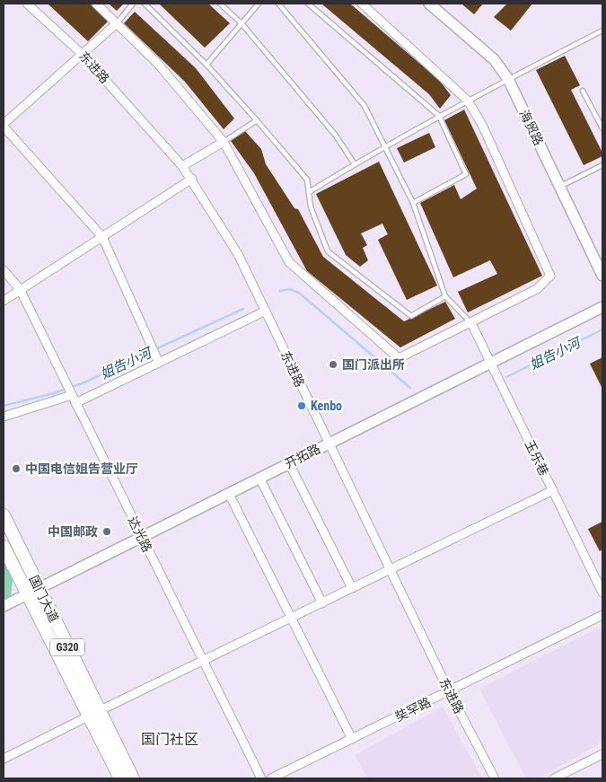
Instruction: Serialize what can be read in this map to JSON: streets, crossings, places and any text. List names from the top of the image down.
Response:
{
  "streets": {
    "highway": ["国门大道", "G320"],
    "street": [
      "东进路",
      "海贸路",
      "开拓路",
      "玉乐巷",
      "达光路",
      "奘罕路"
    ]
  },
  "crossings": [
    ["东进路", "开拓路"],
    ["东进路", "奘罕路"],
    ["开拓路", "玉乐巷"],
    ["开拓路", "达光路"],
    ["开拓路", "国门大道"]
  ],
  "districts": ["国门社区"],
  "water": ["姐告小河"],
  "places": [
    "国门派出所",
    "Kenbo",
    "中国电信姐告营业厅",
    "中国邮政"
  ]
}
